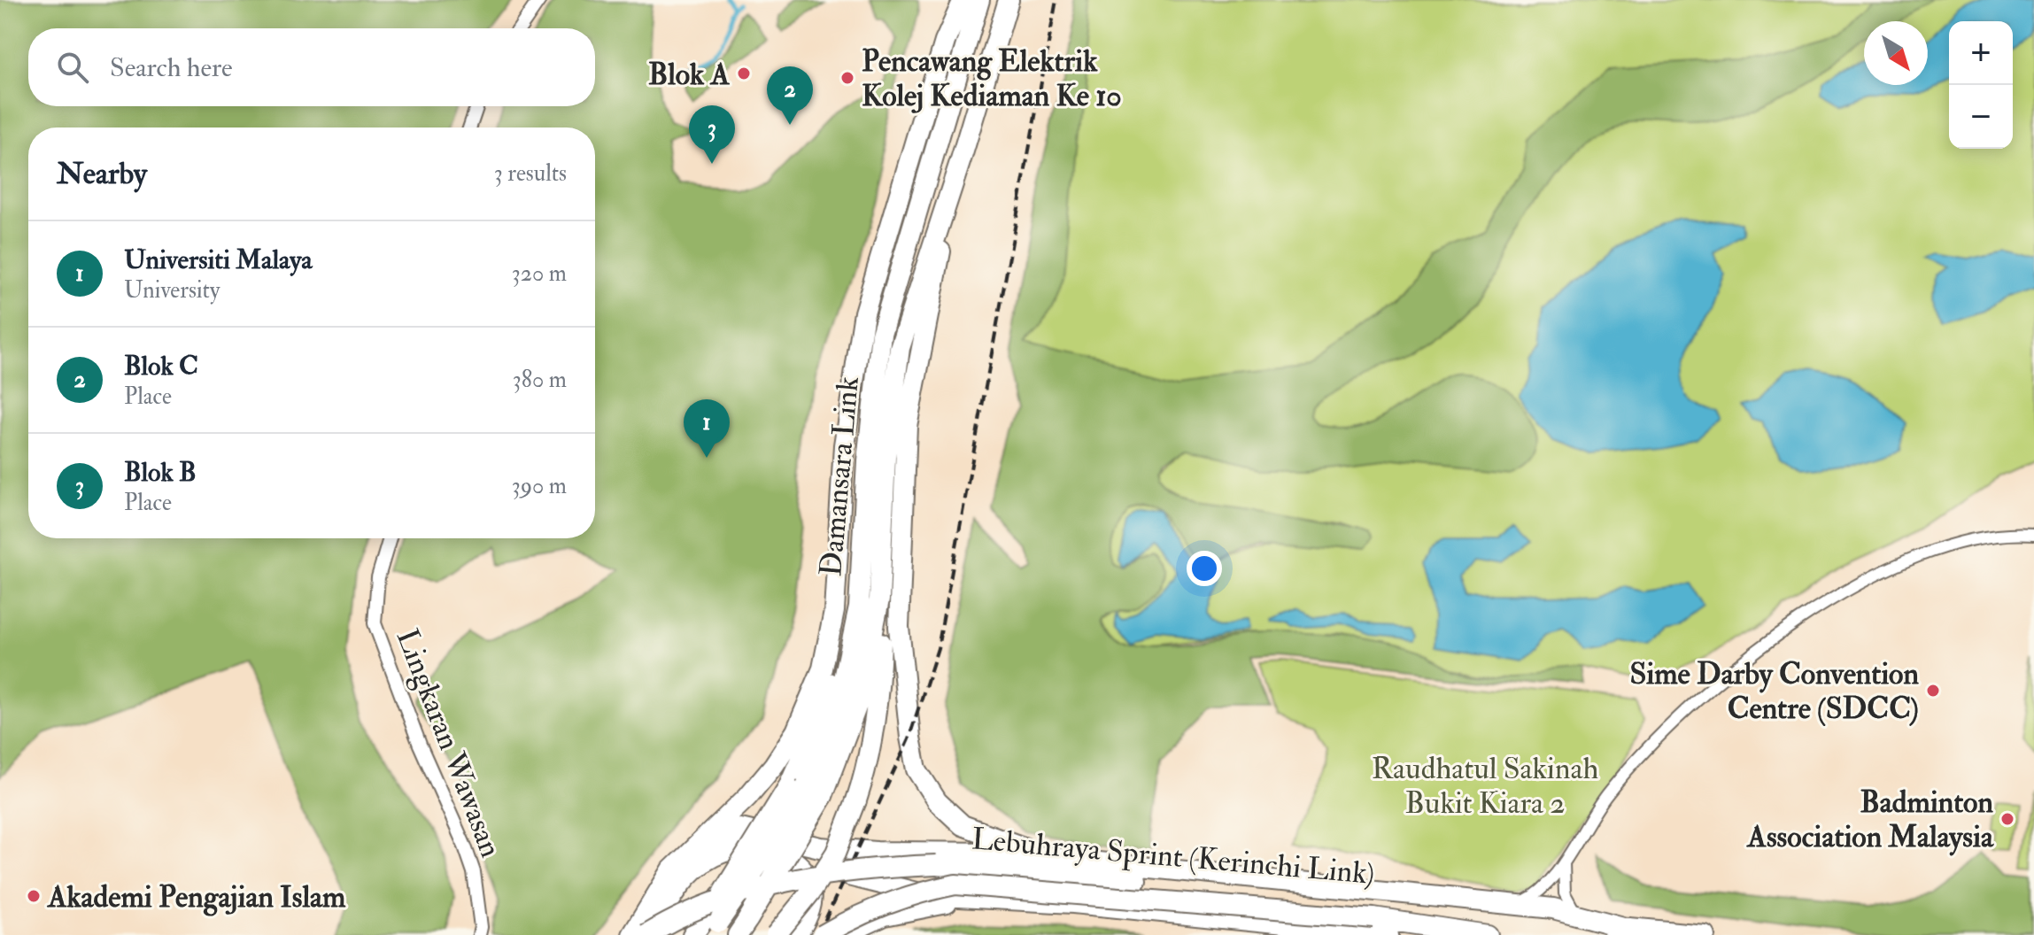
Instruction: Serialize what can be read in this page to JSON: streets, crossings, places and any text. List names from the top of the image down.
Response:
{
  "streets": {
    "highway": ["Damansara Link", "Lebuhraya Sprint (Kerinchi Link)"],
    "street": ["Lingkaran Wawasan"]
  },
  "parks": ["Raudhatul Sakinah Bukit Kiara 2"],
  "places": [
    "Blok A",
    "Pencawang Elektrik Kolej Kediaman Ke 10",
    "Sime Darby Convention Centre (SDCC)",
    "Badminton Association Malaysia",
    "Akademi Pengajian Islam"
  ],
  "north": "bottom right",
  "page": {
    "map_buttons": ["+", "−"],
    "search": "Search here",
    "pins": ["2", "3", "1"],
    "heading": ["Nearby", "3 results"],
    "list": [
      {
        "mark": "1",
        "name": "Universiti Malaya",
        "note": "University",
        "value": "320 m"
      },
      {
        "mark": "2",
        "name": "Blok C",
        "note": "Place",
        "value": "380 m"
      },
      {
        "mark": "3",
        "name": "Blok B",
        "note": "Place",
        "value": "390 m"
      }
    ]
  }
}
